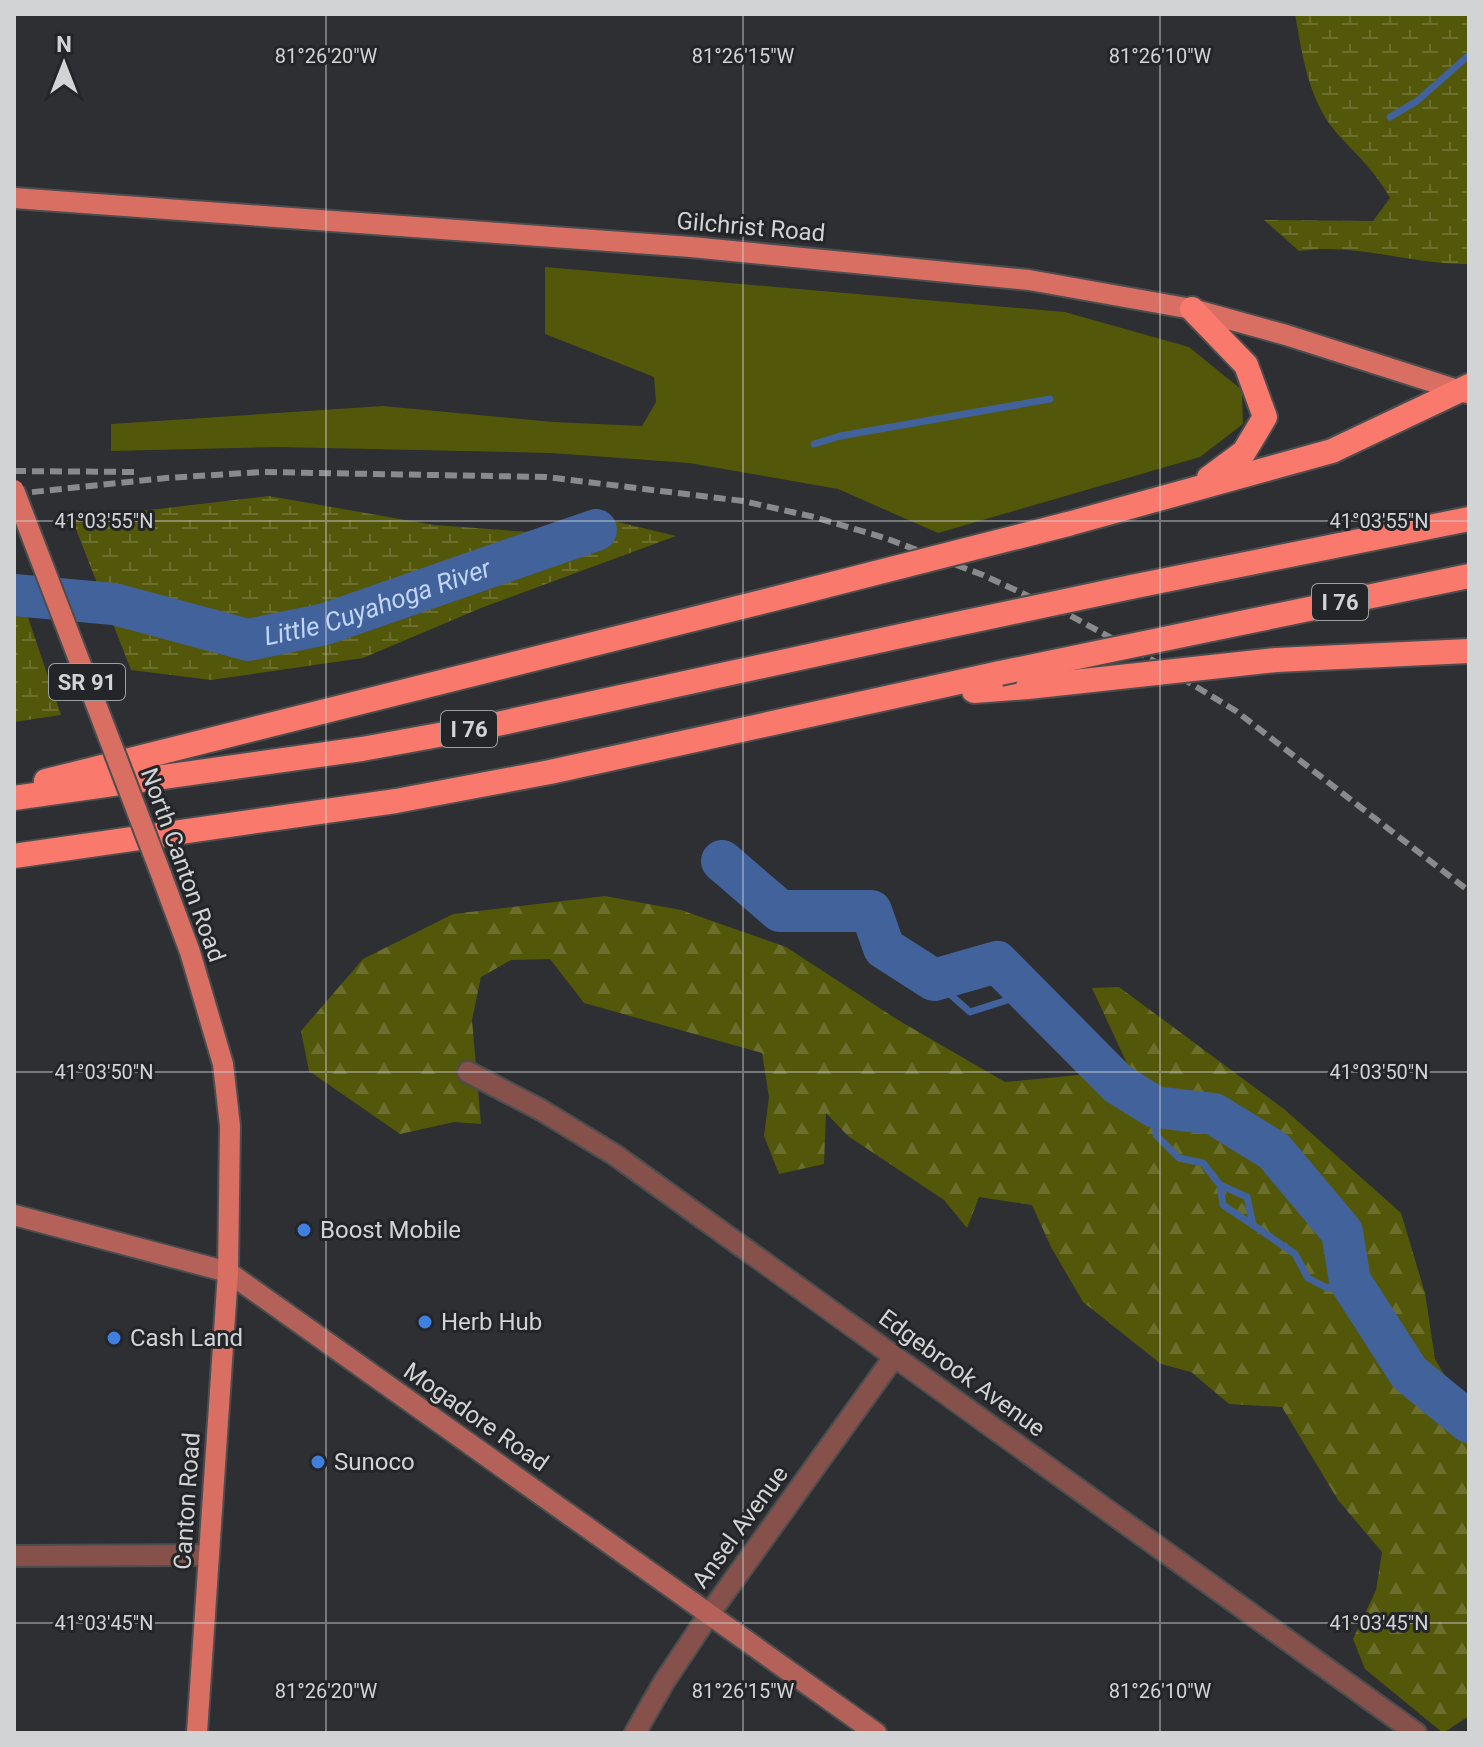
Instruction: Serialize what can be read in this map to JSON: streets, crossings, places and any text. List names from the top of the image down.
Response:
{
  "streets": {
    "highway": ["I 76"],
    "main road": [
      "Gilchrist Road",
      "SR 91",
      "North Canton Road",
      "Canton Road"
    ],
    "street": ["Edgebrook Avenue", "Mogadore Road", "Ansel Avenue"]
  },
  "crossings": [
    ["North Canton Road", "Mogadore Road"],
    ["North Canton Road", "Canton Road"],
    ["Edgebrook Avenue", "Ansel Avenue"],
    ["Mogadore Road", "Canton Road"],
    ["Mogadore Road", "Ansel Avenue"]
  ],
  "water": ["Little Cuyahoga River"],
  "places": [
    "Boost Mobile",
    "Herb Hub",
    "Cash Land",
    "Sunoco"
  ],
  "north": "top",
  "coordinates": [
    "81°26'20\"W",
    "81°26'15\"W",
    "81°26'10\"W",
    "41°03'55\"N",
    "41°03'50\"N",
    "41°03'45\"N"
  ]
}
